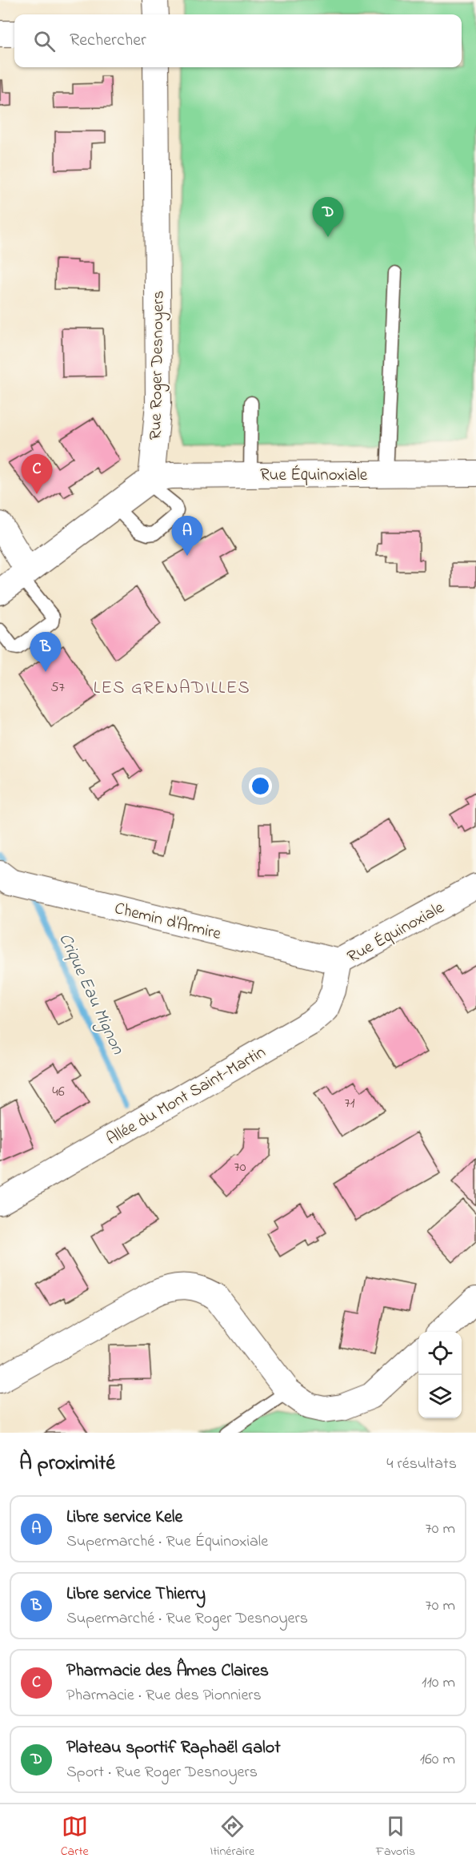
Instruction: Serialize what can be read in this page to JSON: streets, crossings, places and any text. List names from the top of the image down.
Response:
{
  "streets": {
    "street": [
      "Rue Roger Desnoyers",
      "Rue Équinoxiale",
      "Chemin d'Armire",
      "Allée du Mont Saint-Martin"
    ]
  },
  "crossings": [
    ["Rue Roger Desnoyers", "Rue Équinoxiale"],
    ["Rue Équinoxiale", "Chemin d'Armire"],
    ["Rue Équinoxiale", "Allée du Mont Saint-Martin"],
    ["Chemin d'Armire", "Allée du Mont Saint-Martin"]
  ],
  "districts": ["LES GRENADILLES"],
  "water": ["Crique Eau Mignon"],
  "house_numbers": [
    "57",
    "46",
    "71",
    "70"
  ],
  "page": {
    "search": "Rechercher",
    "pins": [
      "D",
      "C",
      "A",
      "B"
    ],
    "heading": ["À proximité", "4 résultats"],
    "list": [
      {
        "mark": "A",
        "name": "Libre service Kele",
        "note": "Supermarché · Rue Équinoxiale",
        "value": "70 m"
      },
      {
        "mark": "B",
        "name": "Libre service Thierry",
        "note": "Supermarché · Rue Roger Desnoyers",
        "value": "70 m"
      },
      {
        "mark": "C",
        "name": "Pharmacie des Âmes Claires",
        "note": "Pharmacie · Rue des Pionniers",
        "value": "110 m"
      },
      {
        "mark": "D",
        "name": "Plateau sportif Raphaël Galot",
        "note": "Sport · Rue Roger Desnoyers",
        "value": "160 m"
      }
    ],
    "nav": ["Carte", "Itinéraire", "Favoris"]
  }
}
